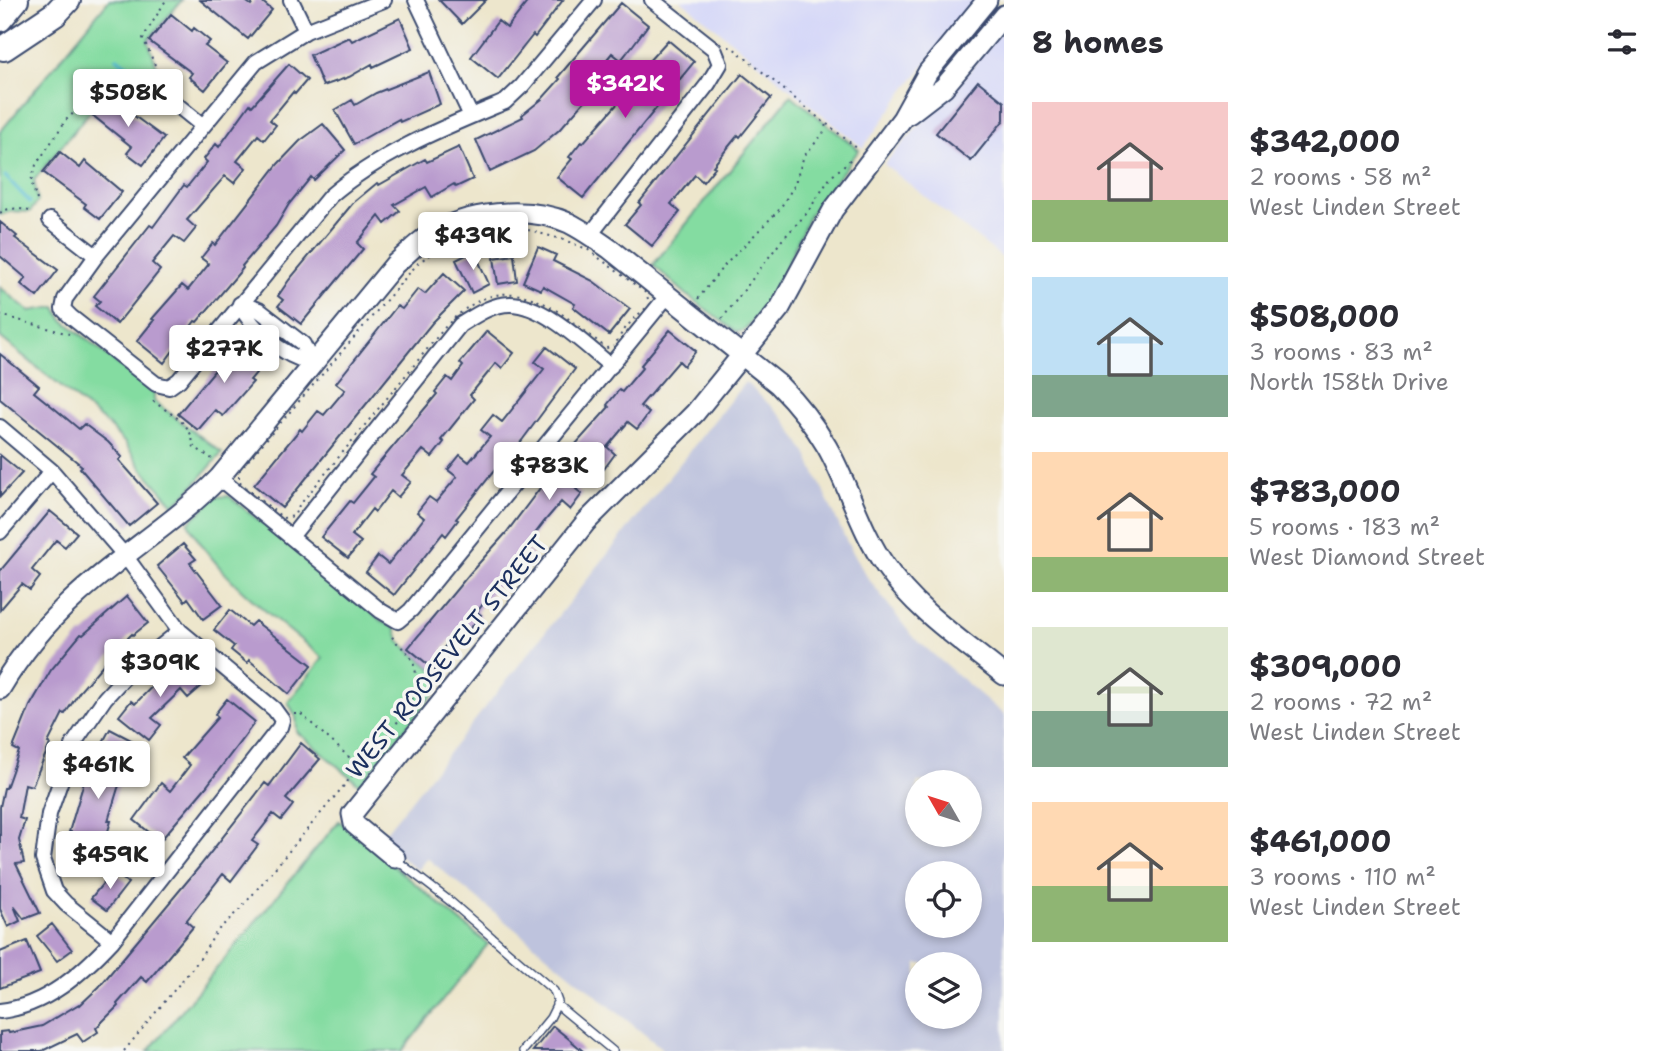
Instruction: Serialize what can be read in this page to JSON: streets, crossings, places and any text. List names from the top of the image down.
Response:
{
  "streets": {
    "street": ["WEST ROOSEVELT STREET"]
  },
  "north": "top left",
  "page": {
    "heading": "8 homes",
    "price": [
      "$342K",
      "$508K",
      "$439K",
      "$277K",
      "$783K",
      "$309K",
      "$461K",
      "$459K"
    ],
    "list": [
      {
        "name": "$342,000",
        "note": "2 rooms · 58 m² · West Linden Street"
      },
      {
        "name": "$508,000",
        "note": "3 rooms · 83 m² · North 158th Drive"
      },
      {
        "name": "$783,000",
        "note": "5 rooms · 183 m² · West Diamond Street"
      },
      {
        "name": "$309,000",
        "note": "2 rooms · 72 m² · West Linden Street"
      },
      {
        "name": "$461,000",
        "note": "3 rooms · 110 m² · West Linden Street"
      }
    ]
  }
}
